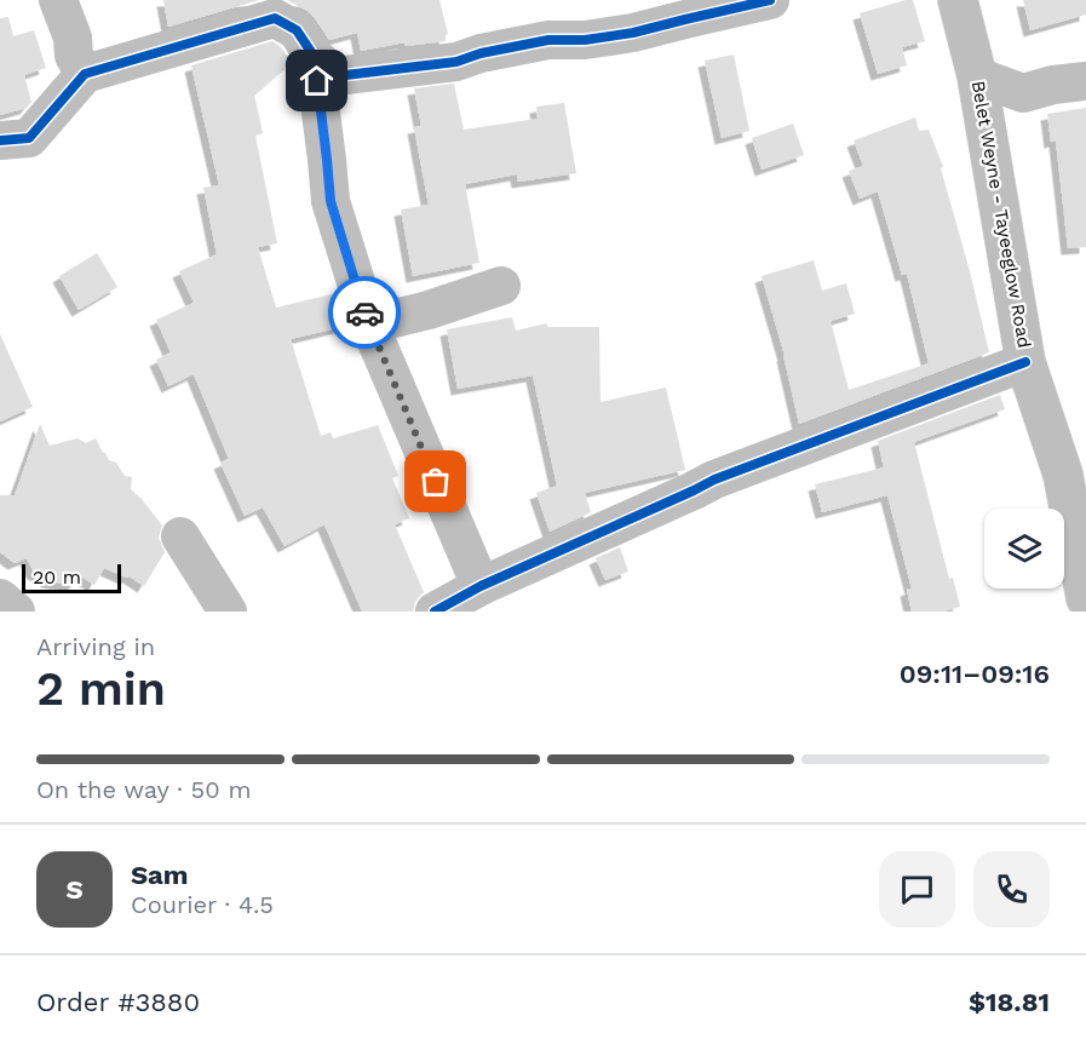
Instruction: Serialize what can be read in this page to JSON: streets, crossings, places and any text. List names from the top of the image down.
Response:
{
  "streets": {
    "main road": ["Belet Weyne - Tayeeglow Road"]
  },
  "scale_bar": "20 m",
  "page": {
    "scale": "20 m",
    "heading": ["2 min", "Arriving in", "09:11–09:16"],
    "panel": [
      "Sam",
      "Courier · 4.5",
      "Order #3880",
      "$18.81"
    ],
    "bar": "On the way · 50 m",
    "round": "S"
  }
}
